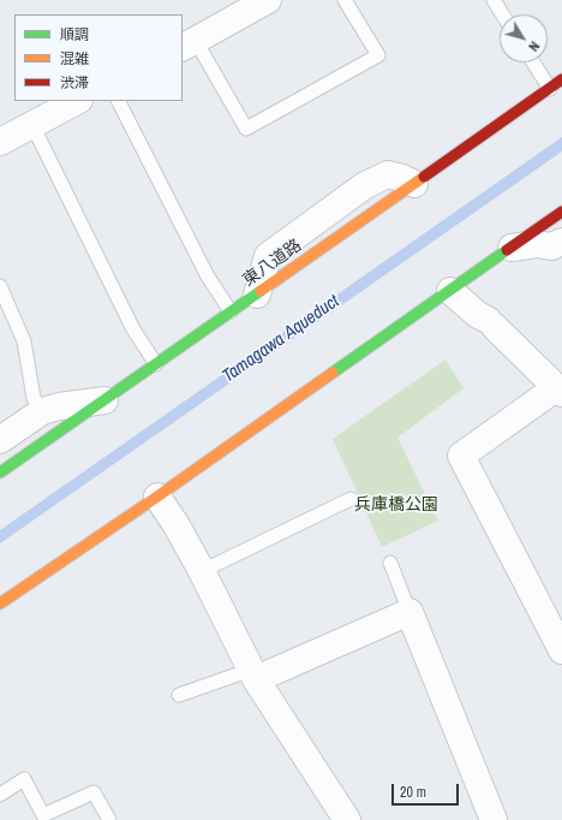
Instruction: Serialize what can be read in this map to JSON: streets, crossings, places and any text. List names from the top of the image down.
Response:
{
  "streets": {
    "main road": ["東八道路"]
  },
  "water": ["Tamagawa Aqueduct"],
  "parks": ["兵庫橋公園"],
  "legend": ["順調", "混雑", "渋滞"],
  "scale_bar": "20 m",
  "north": "bottom right"
}
